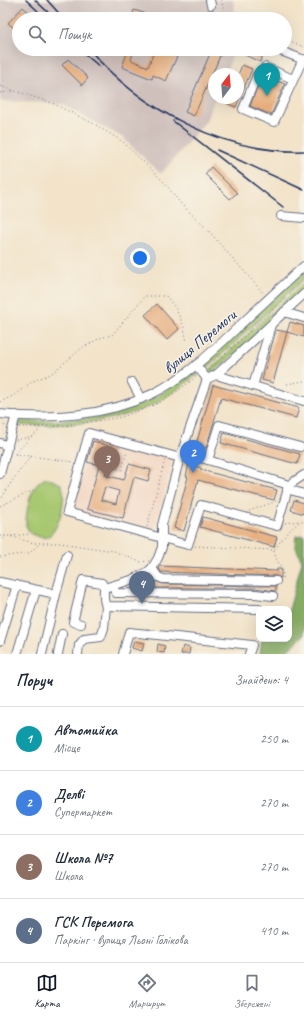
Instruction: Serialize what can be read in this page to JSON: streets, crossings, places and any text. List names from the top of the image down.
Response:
{
  "streets": {
    "street": ["вулиця Перемоги"]
  },
  "north": "top",
  "page": {
    "search": "Пошук",
    "pins": [
      "1",
      "2",
      "3",
      "4"
    ],
    "heading": ["Поруч", "Знайдено: 4"],
    "list": [
      {
        "mark": "1",
        "name": "Автомийка",
        "note": "Місце",
        "value": "250 m"
      },
      {
        "mark": "2",
        "name": "Делві",
        "note": "Супермаркет",
        "value": "270 m"
      },
      {
        "mark": "3",
        "name": "Школа №7",
        "note": "Школа",
        "value": "270 m"
      },
      {
        "mark": "4",
        "name": "ГСК Перемога",
        "note": "Паркінг · вулиця Льоні Голікова",
        "value": "410 m"
      }
    ],
    "nav": ["Карта", "Маршрут", "Збережені"]
  }
}
